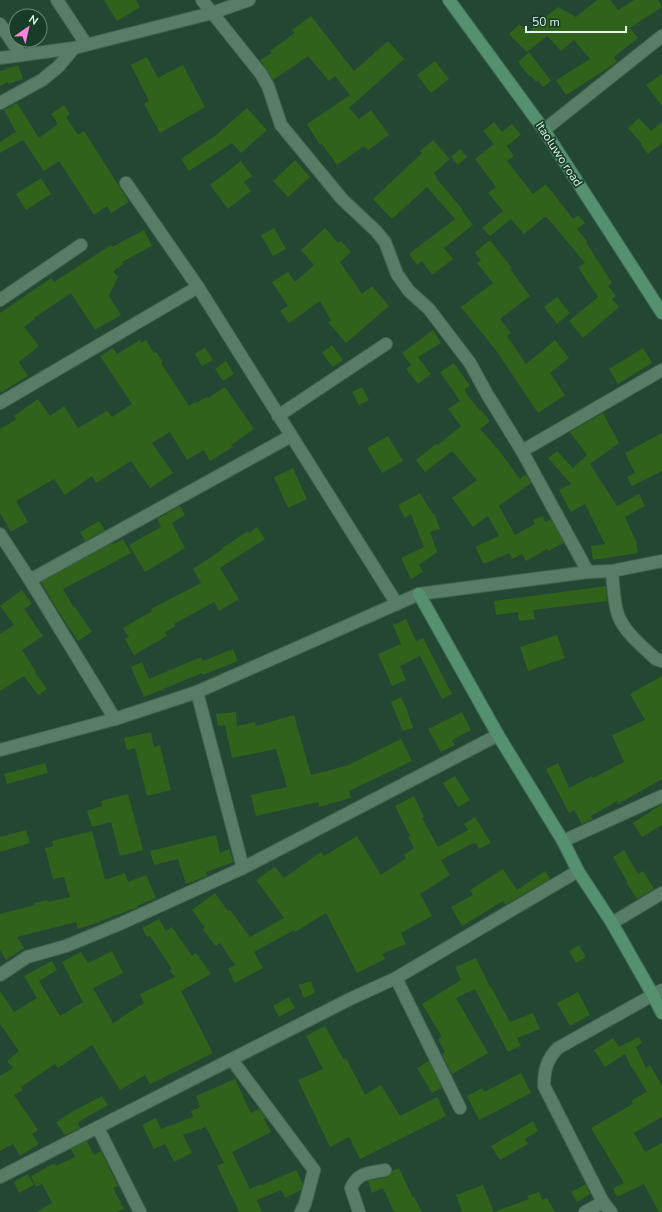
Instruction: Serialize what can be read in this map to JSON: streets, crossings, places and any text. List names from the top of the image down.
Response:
{
  "streets": {
    "street": ["Itaoluwo road"]
  },
  "scale_bar": "50 m",
  "north": "top right"
}
